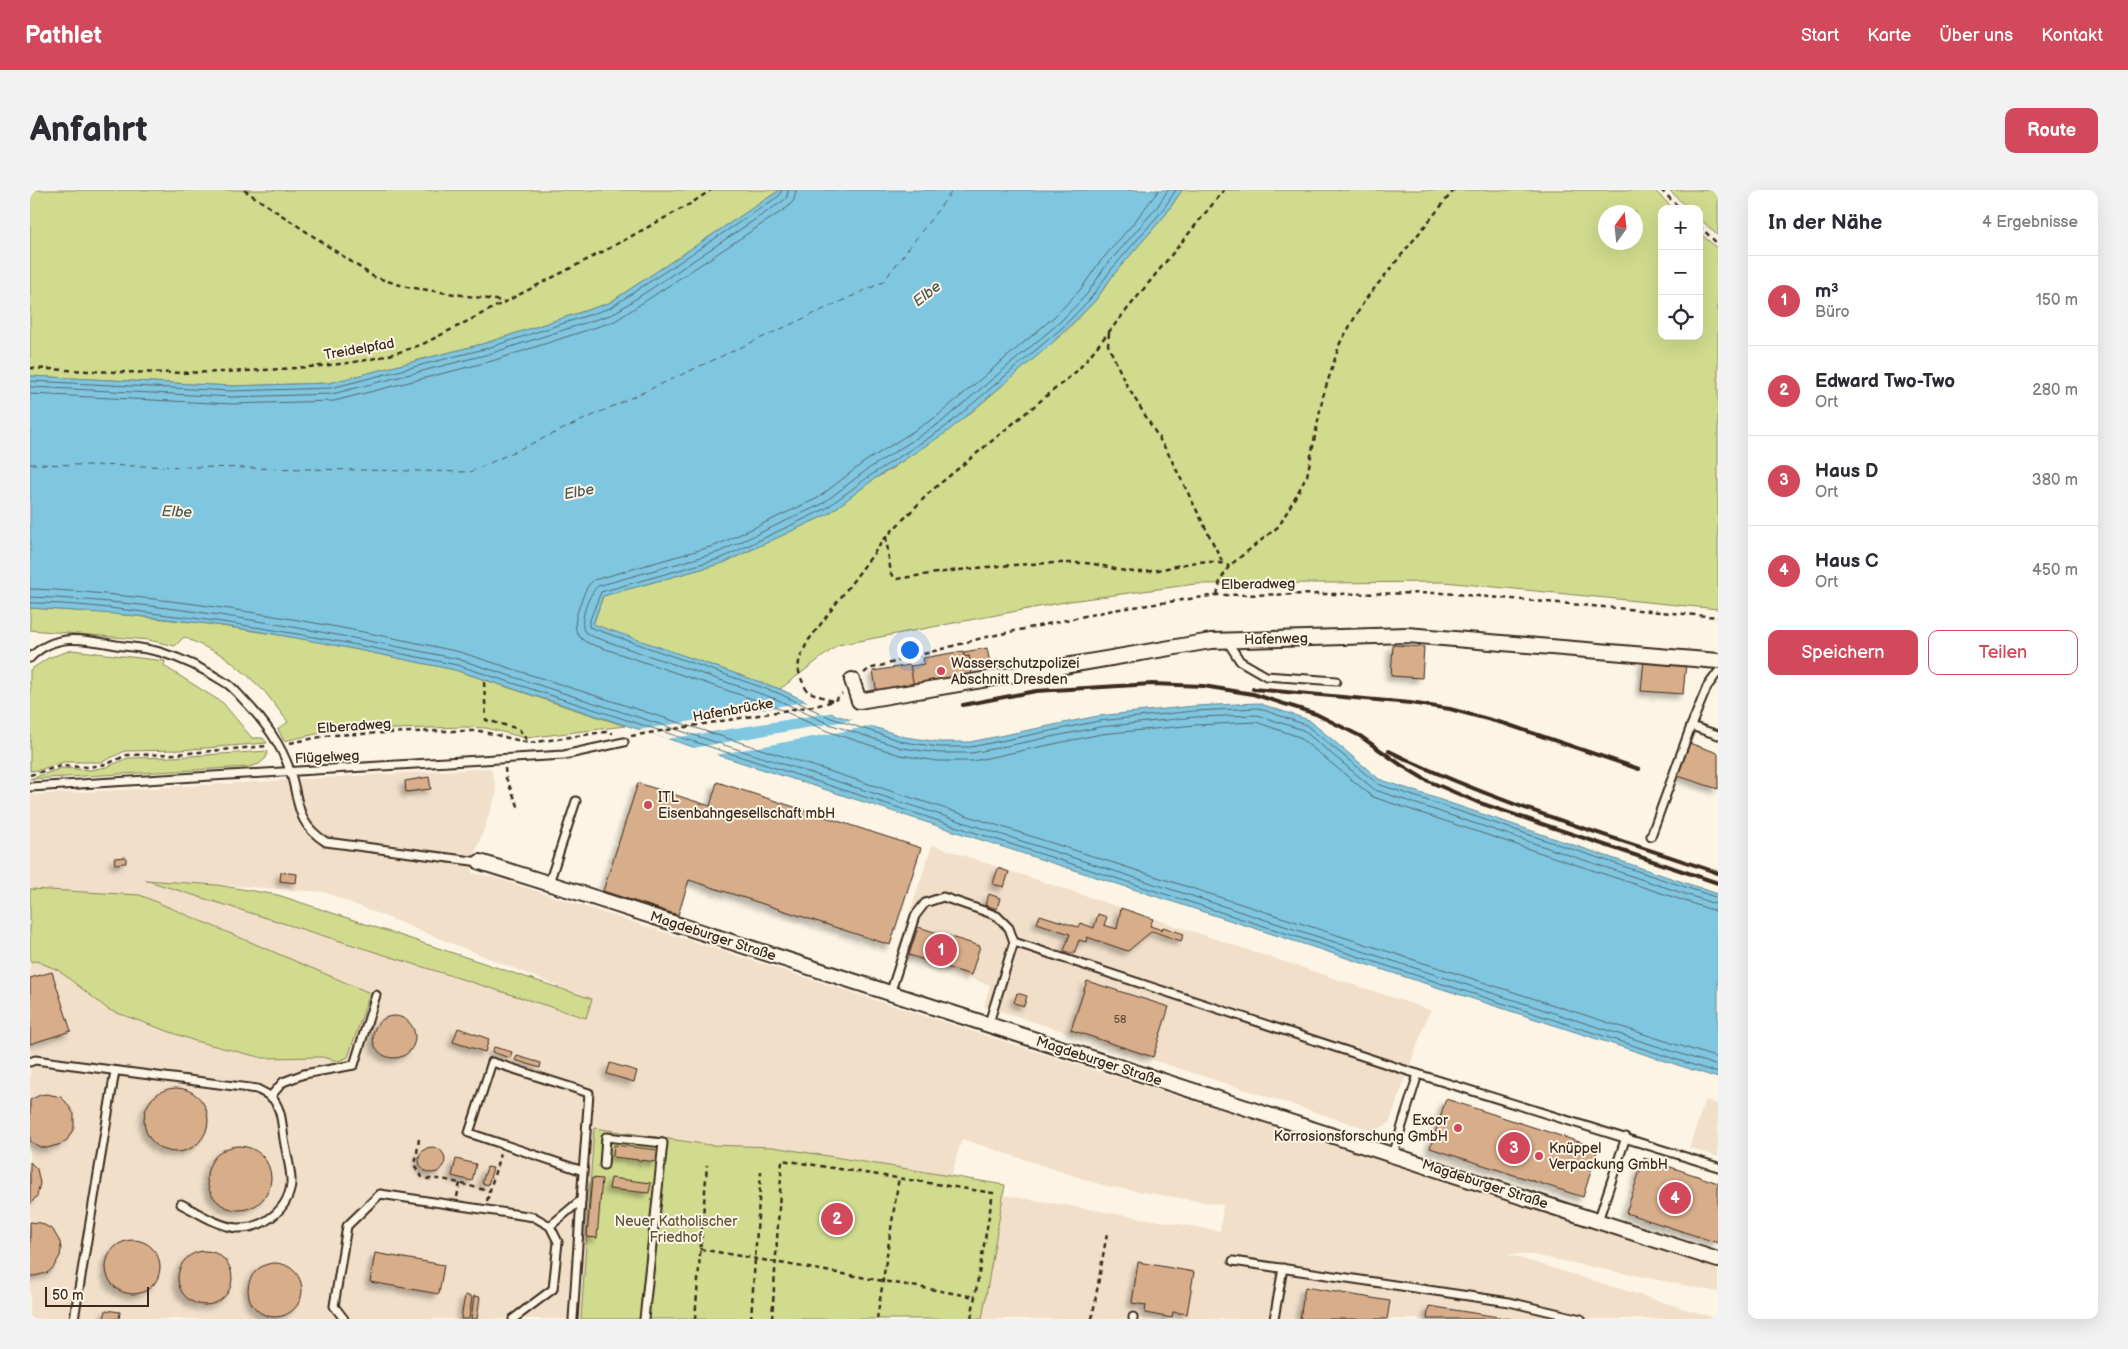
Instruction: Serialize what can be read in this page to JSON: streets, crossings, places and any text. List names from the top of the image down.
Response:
{
  "streets": {
    "street": ["Hafenweg", "Magdeburger Straße"],
    "lane": ["Flügelweg"],
    "path": ["Treidelpfad", "Elberadweg", "Hafenbrücke"]
  },
  "crossings": [
    ["Elberadweg", "Hafenweg"],
    ["Elberadweg", "Hafenbrücke"],
    ["Hafenbrücke", "Flügelweg"]
  ],
  "water": ["Elbe"],
  "parks": ["Neuer Katholischer Friedhof"],
  "places": [
    "Wasserschutzpolizei Abschnitt Dresden",
    "ITL Eisenbahngesellschaft mbH",
    "Excor Korrosionsforschung GmbH",
    "Knüppel Verpackung GmbH"
  ],
  "house_numbers": ["58"],
  "scale_bar": "50 m",
  "north": "top",
  "page": {
    "header": "Pathlet",
    "nav": [
      "Start",
      "Karte",
      "Über uns",
      "Kontakt"
    ],
    "buttons": [
      "Route",
      ["Speichern", "Teilen"]
    ],
    "title": "Anfahrt",
    "heading": ["In der Nähe", "4 Ergebnisse"],
    "map_buttons": ["+", "−"],
    "list": [
      {
        "mark": "1",
        "name": "m³",
        "note": "Büro",
        "value": "150 m"
      },
      {
        "mark": "2",
        "name": "Edward Two-Two",
        "note": "Ort",
        "value": "280 m"
      },
      {
        "mark": "3",
        "name": "Haus D",
        "note": "Ort",
        "value": "380 m"
      },
      {
        "mark": "4",
        "name": "Haus C",
        "note": "Ort",
        "value": "450 m"
      }
    ],
    "pins": [
      "1",
      "3",
      "4",
      "2"
    ],
    "scale": "50 m"
  }
}
